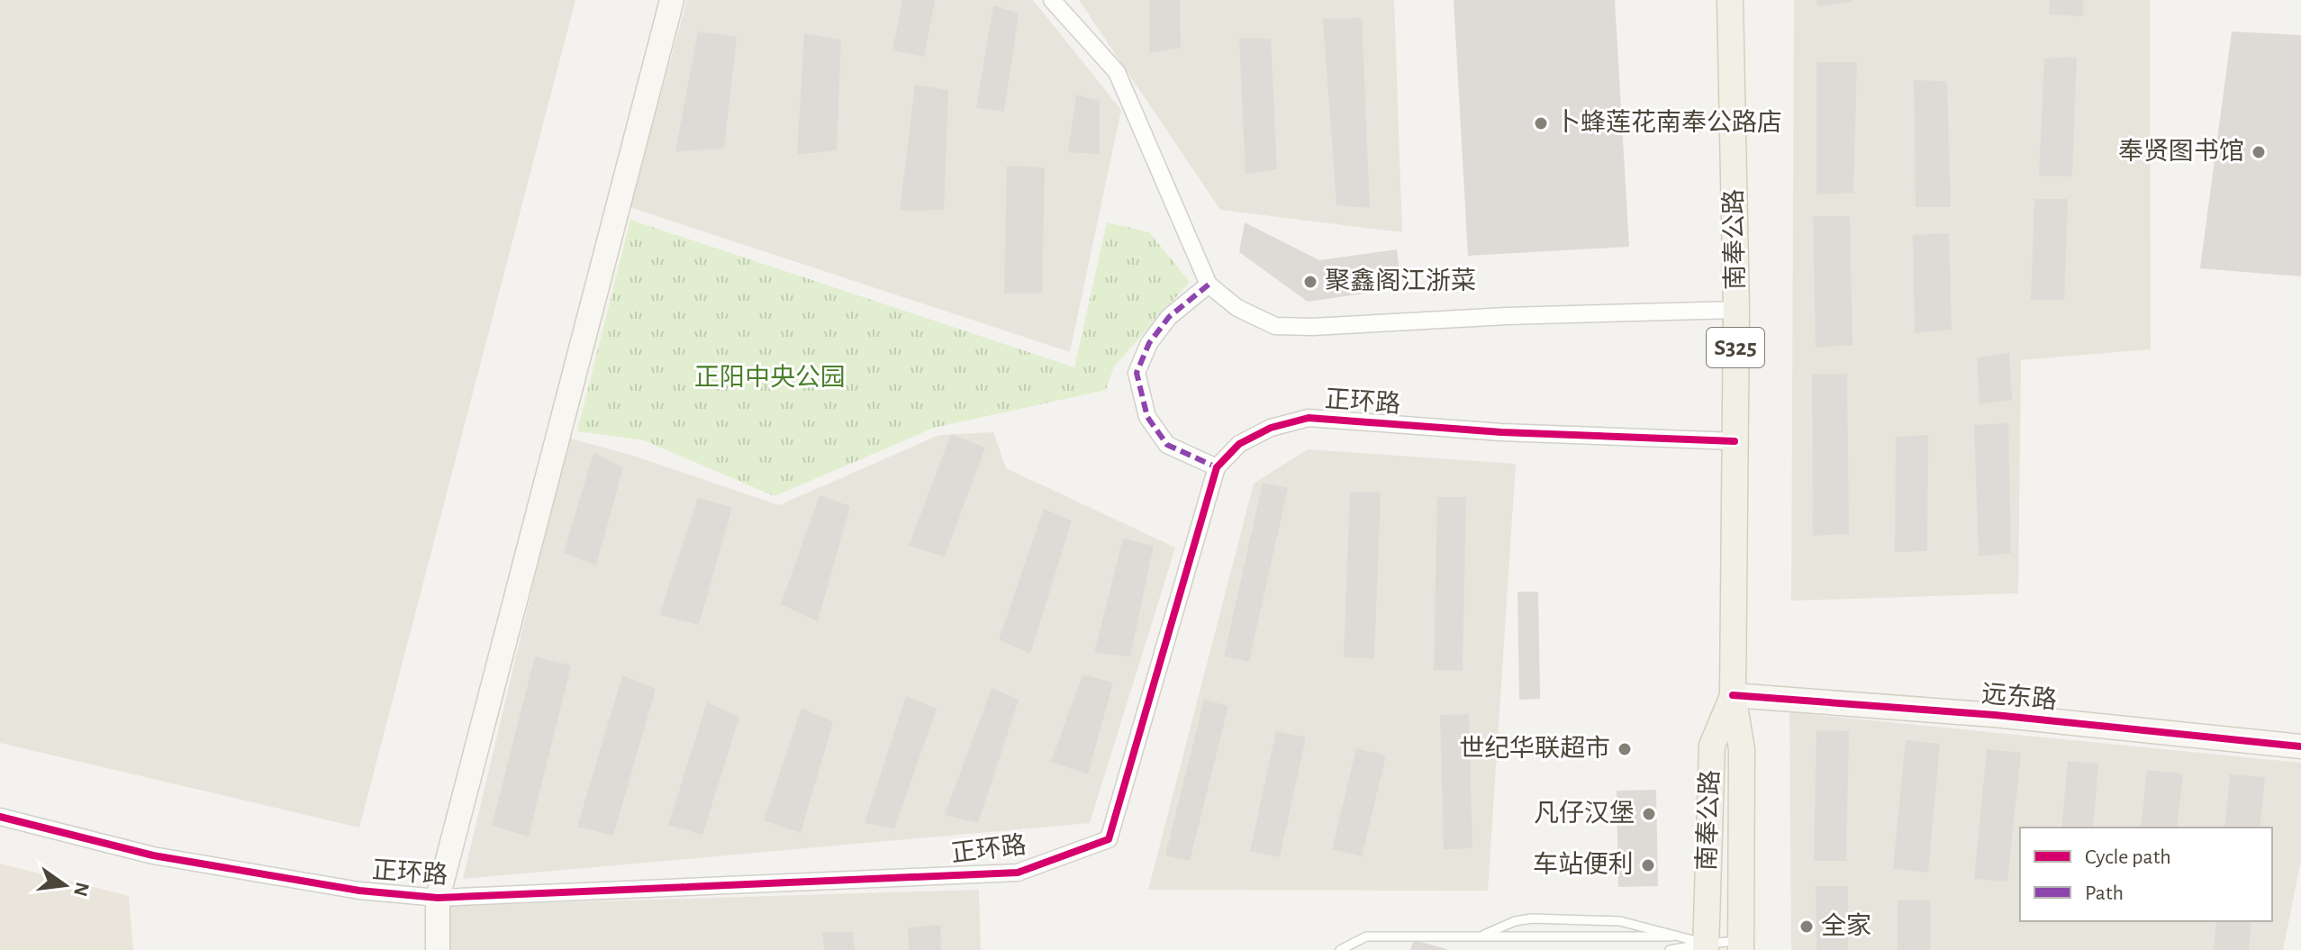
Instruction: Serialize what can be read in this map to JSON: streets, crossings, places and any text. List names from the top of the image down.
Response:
{
  "streets": {
    "main road": ["南奉公路", "S325", "远东路"],
    "street": ["正环路"]
  },
  "crossings": [
    ["南奉公路", "正环路"],
    ["南奉公路", "远东路"]
  ],
  "parks": ["正阳中央公园"],
  "places": [
    "卜蜂莲花南奉公路店",
    "奉贤图书馆",
    "聚鑫阁江浙菜",
    "世纪华联超市",
    "凡仔汉堡",
    "车站便利",
    "全家"
  ],
  "legend": ["Cycle path", "Path"],
  "north": "right"
}
